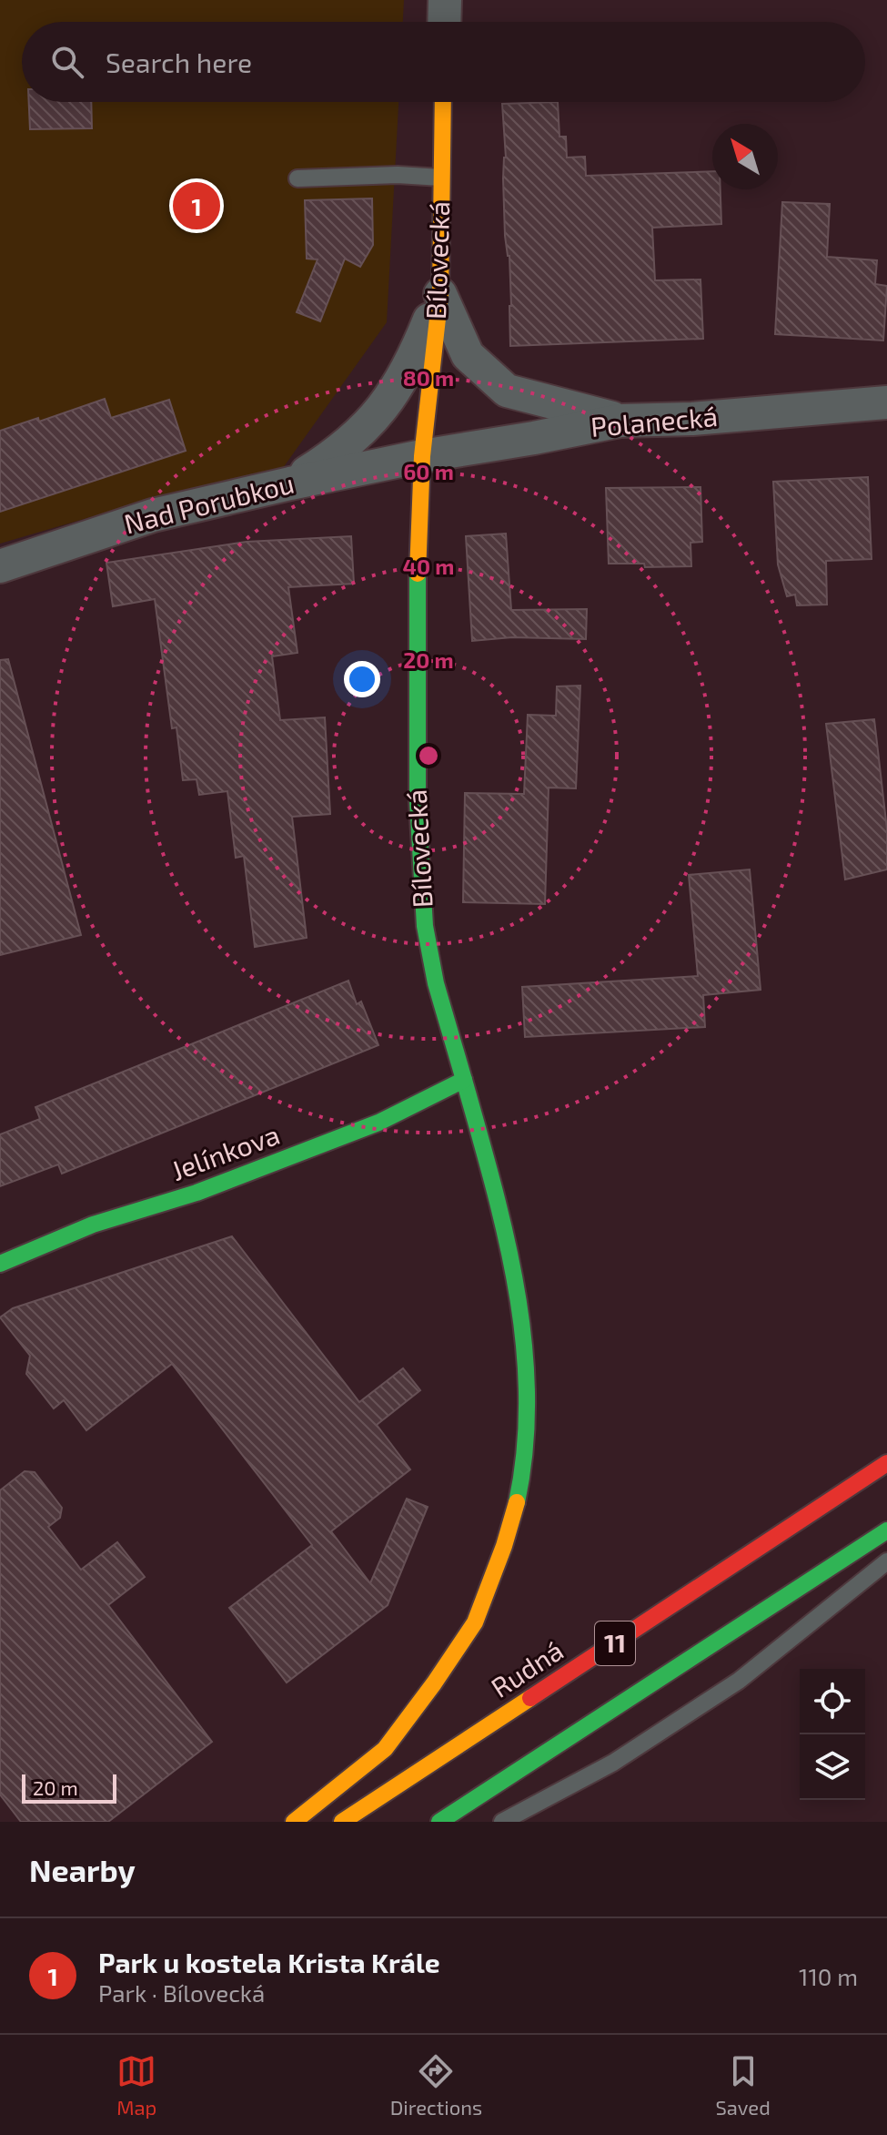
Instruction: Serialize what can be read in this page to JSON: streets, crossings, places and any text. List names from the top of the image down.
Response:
{
  "streets": {
    "main road": [
      "Bílovecká",
      "Jelínkova",
      "11",
      "Rudná"
    ],
    "street": ["Polanecká", "Nad Porubkou"]
  },
  "crossings": [
    ["Bílovecká", "Polanecká"],
    ["Bílovecká", "Nad Porubkou"],
    ["Bílovecká", "Jelínkova"],
    ["Polanecká", "Nad Porubkou"]
  ],
  "scale_bar": "20 m",
  "north": "top left",
  "page": {
    "search": "Search here",
    "pins": "1",
    "scale": "20 m",
    "heading": "Nearby",
    "list": [
      {
        "mark": "1",
        "name": "Park u kostela Krista Krále",
        "note": "Park · Bílovecká",
        "value": "110 m"
      }
    ],
    "nav": ["Map", "Directions", "Saved"]
  },
  "rings": [
    "80 m",
    "60 m",
    "40 m",
    "20 m"
  ]
}
